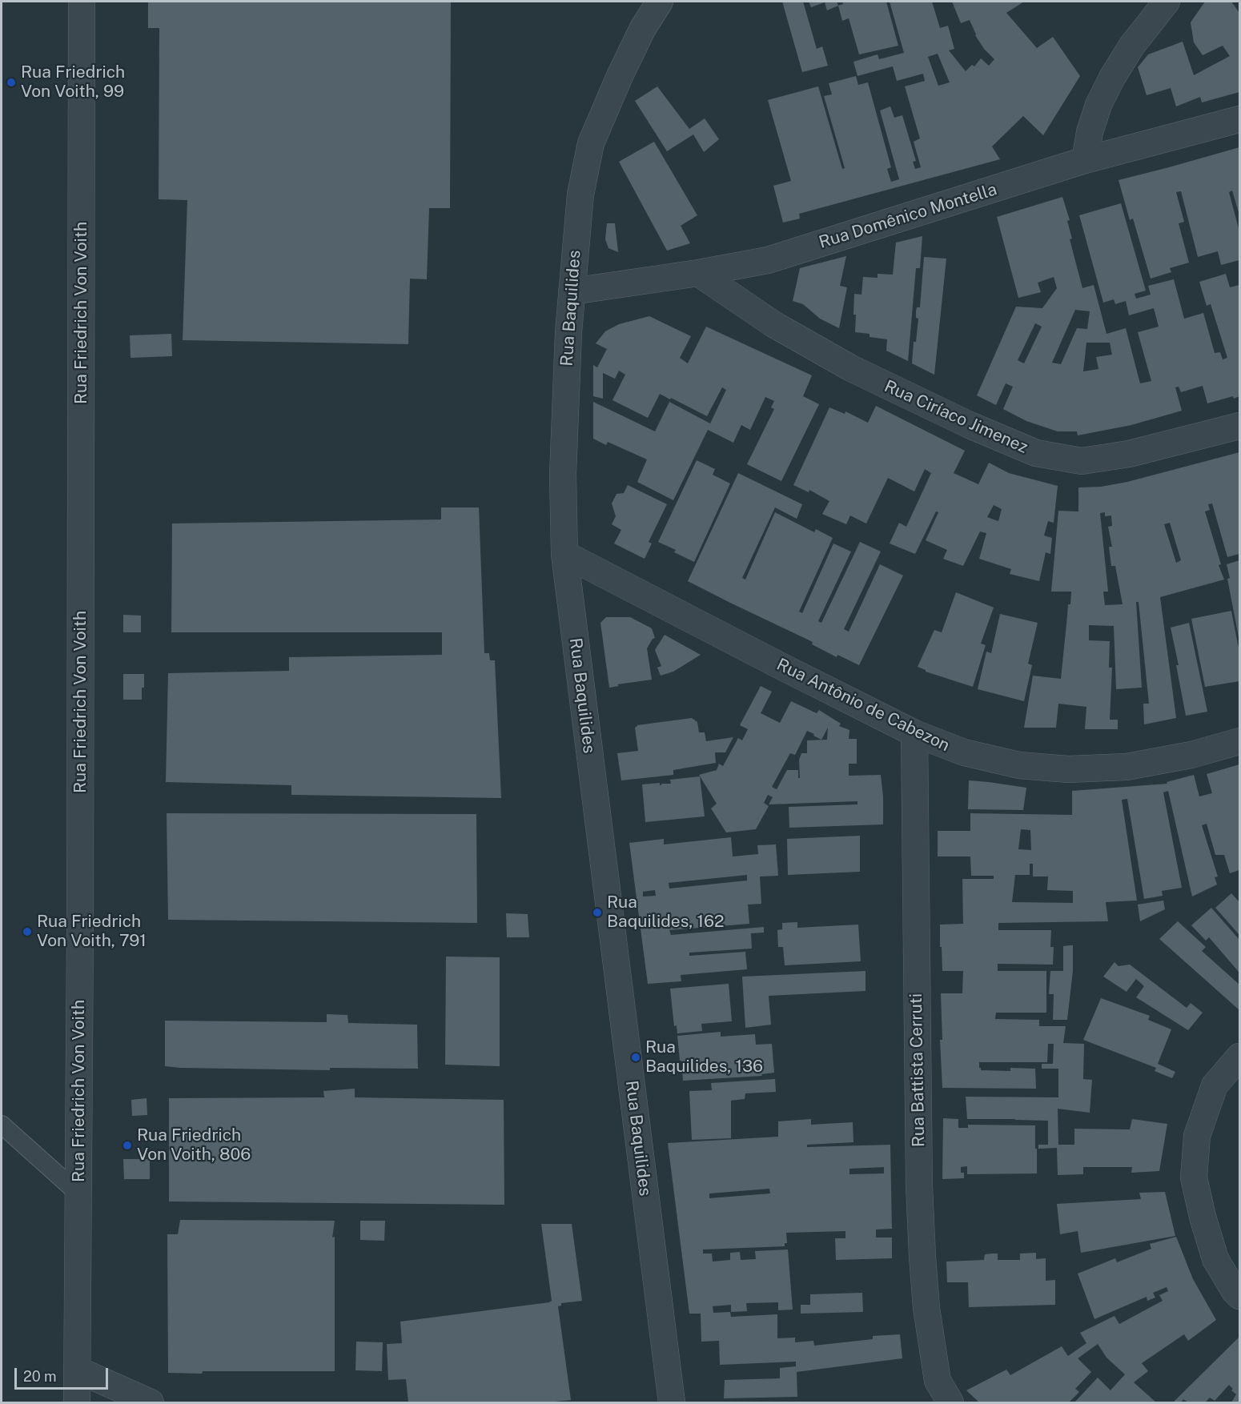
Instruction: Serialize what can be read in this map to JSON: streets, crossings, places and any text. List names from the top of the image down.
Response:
{
  "streets": {
    "street": [
      "Rua Domênico Montella",
      "Rua Baquilides",
      "Rua Friedrich Von Voith",
      "Rua Ciríaco Jimenez",
      "Rua Antônio de Cabezon",
      "Rua Battista Cerruti"
    ]
  },
  "crossings": [
    ["Rua Domênico Montella", "Rua Baquilides"],
    ["Rua Domênico Montella", "Rua Ciríaco Jimenez"],
    ["Rua Baquilides", "Rua Antônio de Cabezon"],
    ["Rua Antônio de Cabezon", "Rua Battista Cerruti"]
  ],
  "places": [
    "Rua Friedrich Von Voith, 99",
    "Rua Baquilides, 162",
    "Rua Friedrich Von Voith, 791",
    "Rua Baquilides, 136",
    "Rua Friedrich Von Voith, 806"
  ],
  "scale_bar": "20 m"
}
